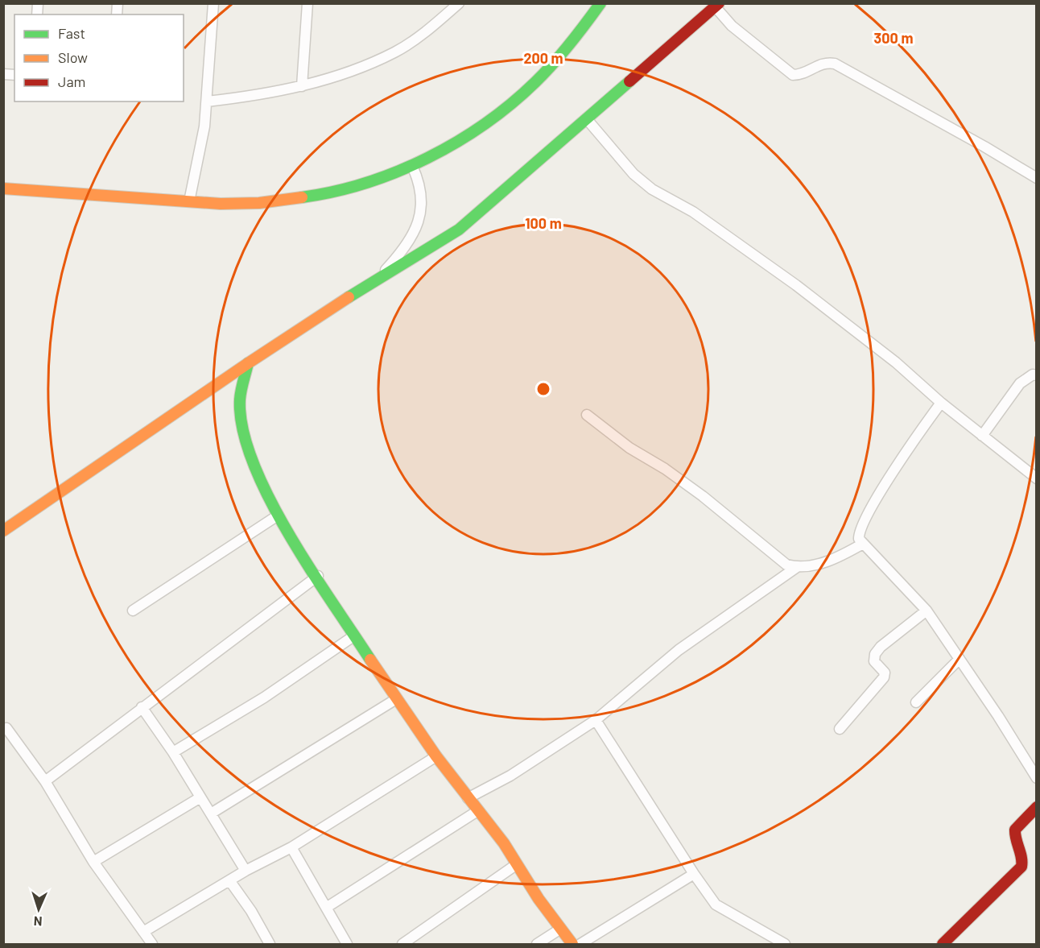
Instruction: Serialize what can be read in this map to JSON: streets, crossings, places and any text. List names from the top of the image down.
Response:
{
  "legend": ["Fast", "Slow", "Jam"],
  "north": "bottom",
  "rings": ["300 m", "200 m", "100 m"]
}
